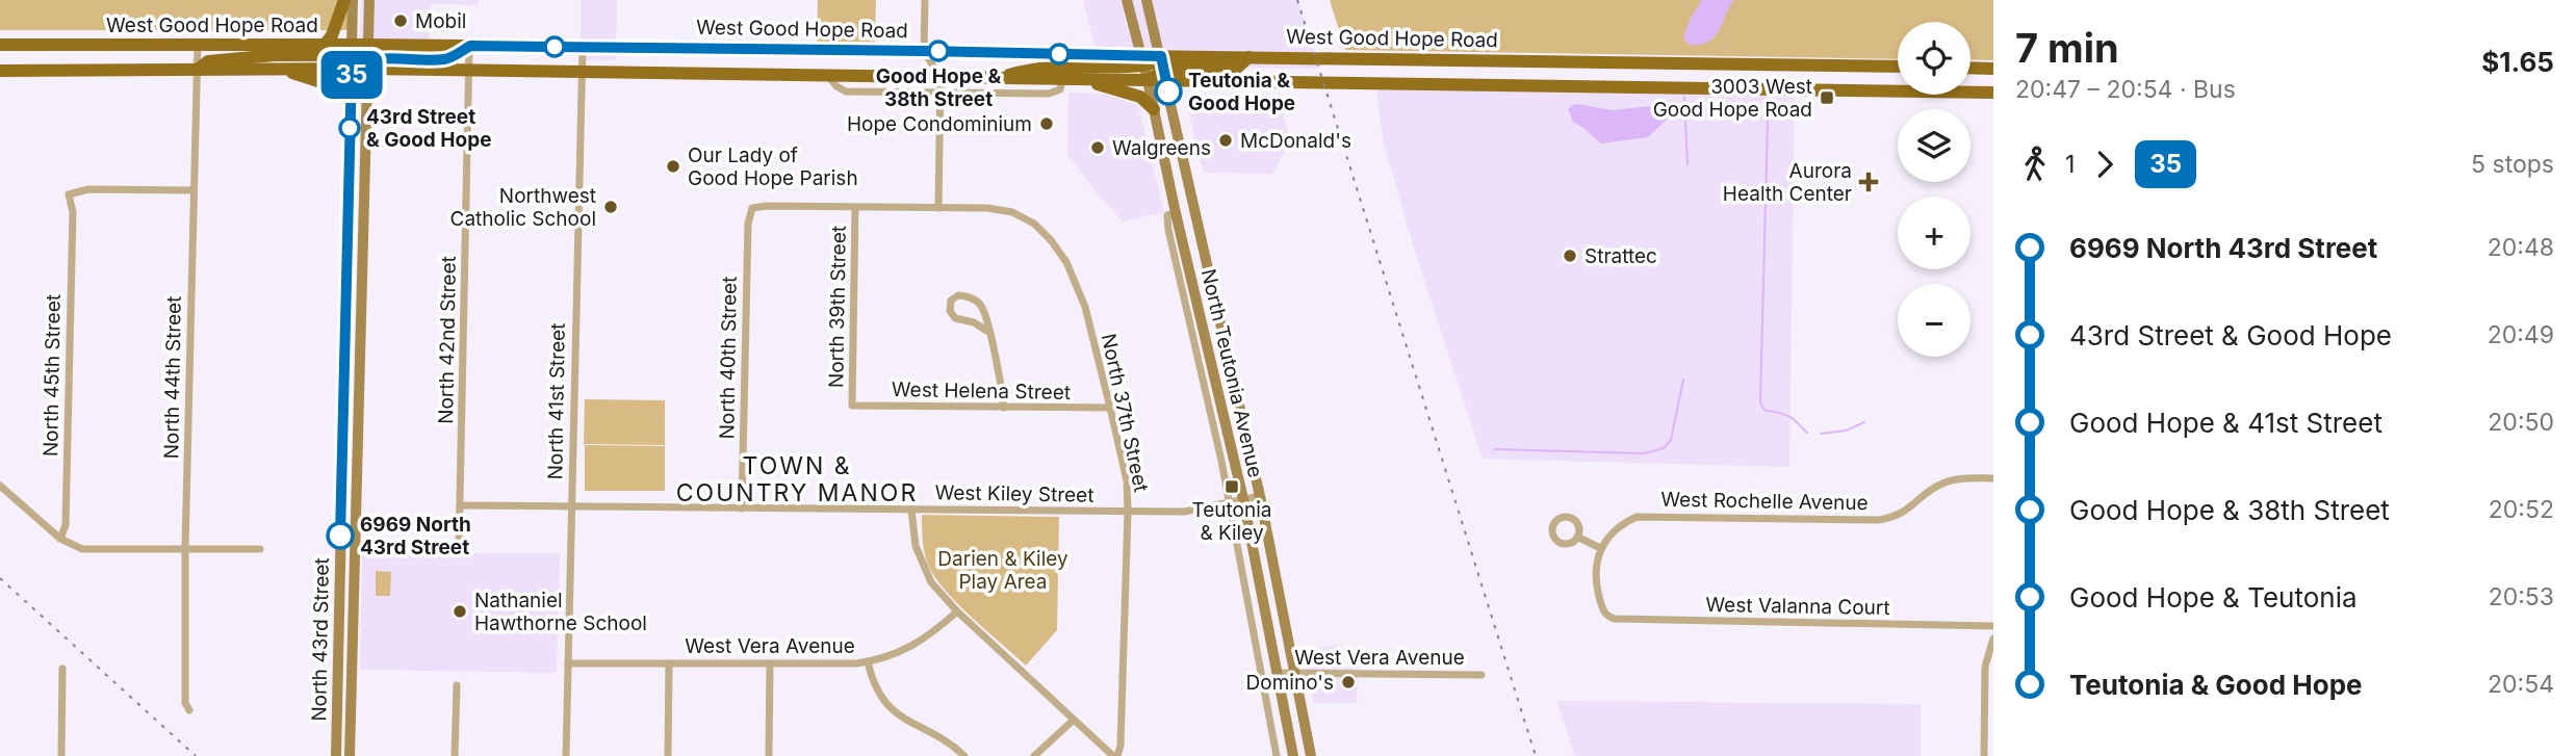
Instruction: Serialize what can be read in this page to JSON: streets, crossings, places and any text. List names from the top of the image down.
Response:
{
  "streets": {
    "main road": ["West Good Hope Road", "North Teutonia Avenue", "North 43rd Street"],
    "street": [
      "North 39th Street",
      "North 42nd Street",
      "North 40th Street",
      "North 45th Street",
      "North 44th Street",
      "West Helena Street",
      "North 41st Street",
      "North 37th Street",
      "West Kiley Street",
      "West Rochelle Avenue",
      "West Valanna Court",
      "West Vera Avenue"
    ]
  },
  "crossings": [
    ["West Good Hope Road", "North 42nd Street"],
    ["West Good Hope Road", "North Teutonia Avenue"],
    ["West Good Hope Road", "North 44th Street"],
    ["West Good Hope Road", "North 41st Street"],
    ["West Good Hope Road", "North 43rd Street"],
    ["North 39th Street", "North 40th Street"],
    ["North 39th Street", "West Helena Street"],
    ["North 42nd Street", "West Kiley Street"],
    ["North 40th Street", "West Kiley Street"],
    ["North Teutonia Avenue", "West Kiley Street"],
    ["North Teutonia Avenue", "West Vera Avenue"],
    ["North 45th Street", "North 44th Street"],
    ["West Helena Street", "North 37th Street"],
    ["North 41st Street", "West Kiley Street"],
    ["North 41st Street", "West Vera Avenue"],
    ["North 37th Street", "West Kiley Street"],
    ["West Rochelle Avenue", "West Valanna Court"]
  ],
  "districts": ["TOWN & COUNTRY MANOR"],
  "parks": ["Darien & Kiley Play Area"],
  "places": {
    "other": [
      "Mobil",
      "Good Hope & 38th Street",
      "Teutonia & Good Hope",
      "Hope Condominium",
      "43rd Street & Good Hope",
      "McDonald's",
      "Walgreens",
      "Our Lady of Good Hope Parish",
      "Northwest Catholic School",
      "Strattec",
      "6969 North 43rd Street",
      "Nathaniel Hawthorne School",
      "Domino's"
    ],
    "transit": ["3003 West Good Hope Road", "Teutonia & Kiley"],
    "health": ["Aurora Health Center"]
  },
  "lines": ["bus line 35"],
  "page": {
    "on_map": "35",
    "heading": ["7 min", "20:47 – 20:54 · Bus", "$1.65"],
    "map_buttons": ["+", "−"],
    "legs": ["1", "35", "5 stops"],
    "list": [
      {
        "name": "6969 North 43rd Street",
        "value": "20:48"
      },
      {
        "name": "43rd Street & Good Hope",
        "value": "20:49"
      },
      {
        "name": "Good Hope & 41st Street",
        "value": "20:50"
      },
      {
        "name": "Good Hope & 38th Street",
        "value": "20:52"
      },
      {
        "name": "Good Hope & Teutonia",
        "value": "20:53"
      },
      {
        "name": "Teutonia & Good Hope",
        "value": "20:54"
      }
    ]
  }
}
